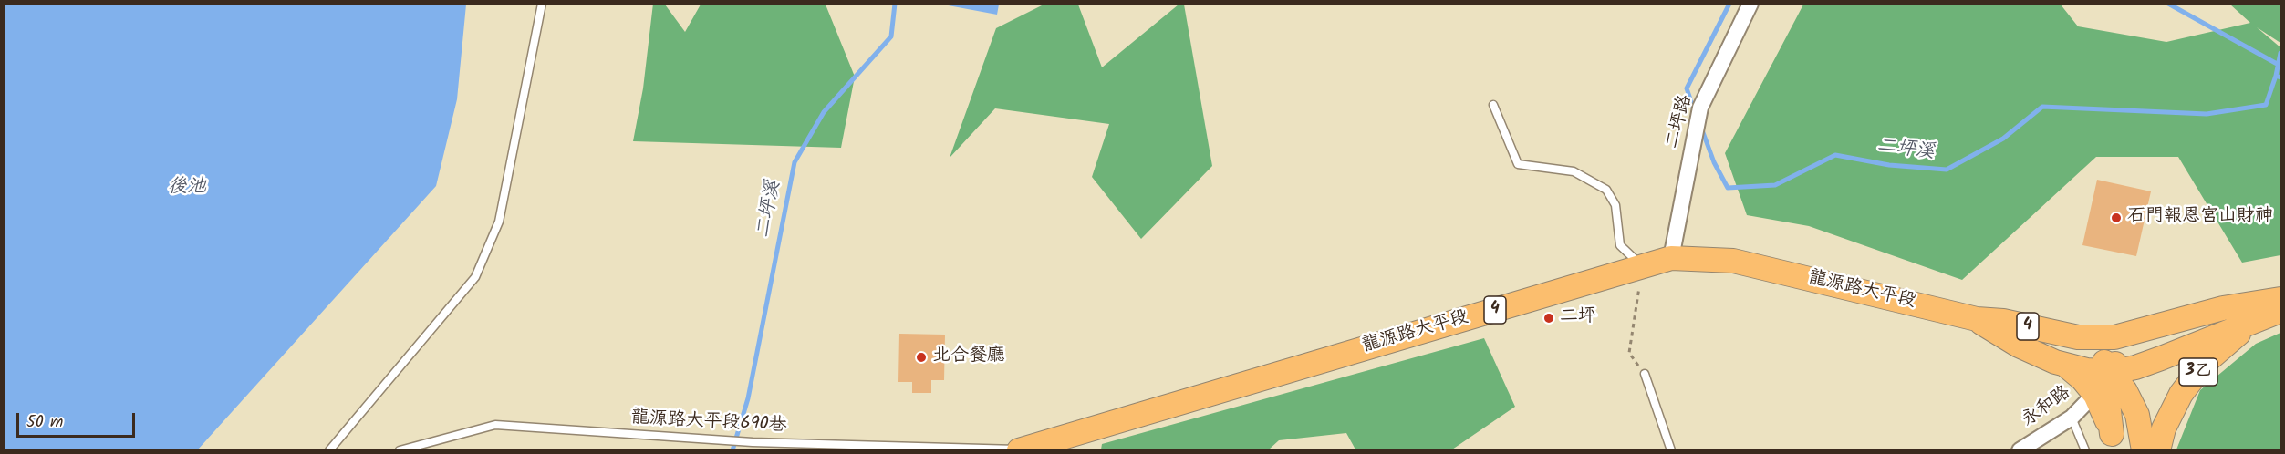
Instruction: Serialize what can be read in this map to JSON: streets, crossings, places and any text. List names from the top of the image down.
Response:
{
  "streets": {
    "main road": ["龍源路大平段", "4", "3乙"],
    "street": ["二坪路", "永和路"],
    "lane": ["龍源路大平段690巷"]
  },
  "crossings": [
    ["二坪路", "龍源路大平段"],
    ["龍源路大平段", "4"],
    ["龍源路大平段", "3乙"],
    ["龍源路大平段", "永和路"],
    ["龍源路大平段", "龍源路大平段690巷"],
    ["4", "永和路"]
  ],
  "water": ["二坪溪", "後池"],
  "places": ["石門報恩宮山財神", "二坪", "北合餐廳"],
  "scale_bar": "50 m"
}
